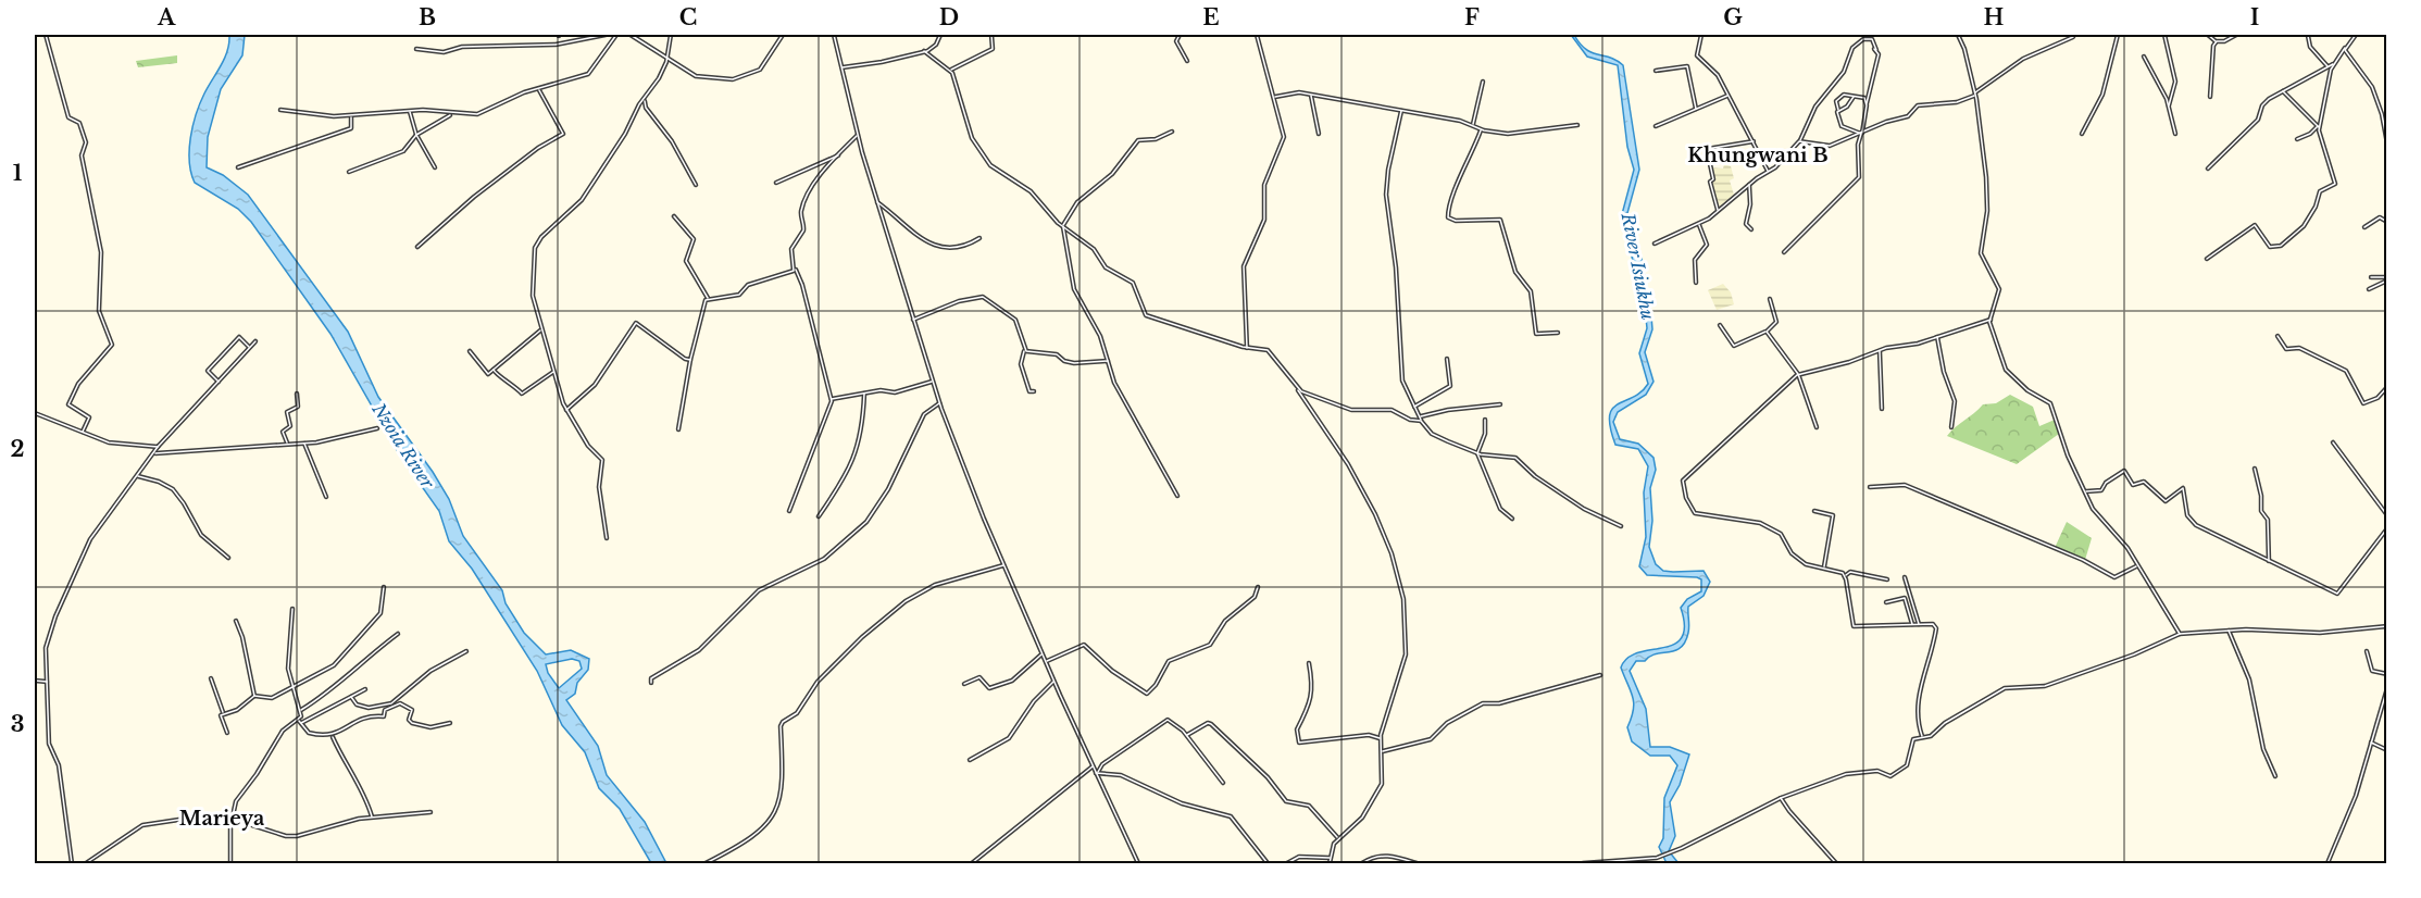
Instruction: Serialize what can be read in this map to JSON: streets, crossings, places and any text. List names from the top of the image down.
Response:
{
  "districts": ["Khungwani B", "Marieya"],
  "water": ["River Isiukhu", "Nzoia River"],
  "grid": {
    "columns": [
      "A",
      "B",
      "C",
      "D",
      "E",
      "F",
      "G",
      "H",
      "I"
    ],
    "rows": ["1", "2", "3"]
  }
}
